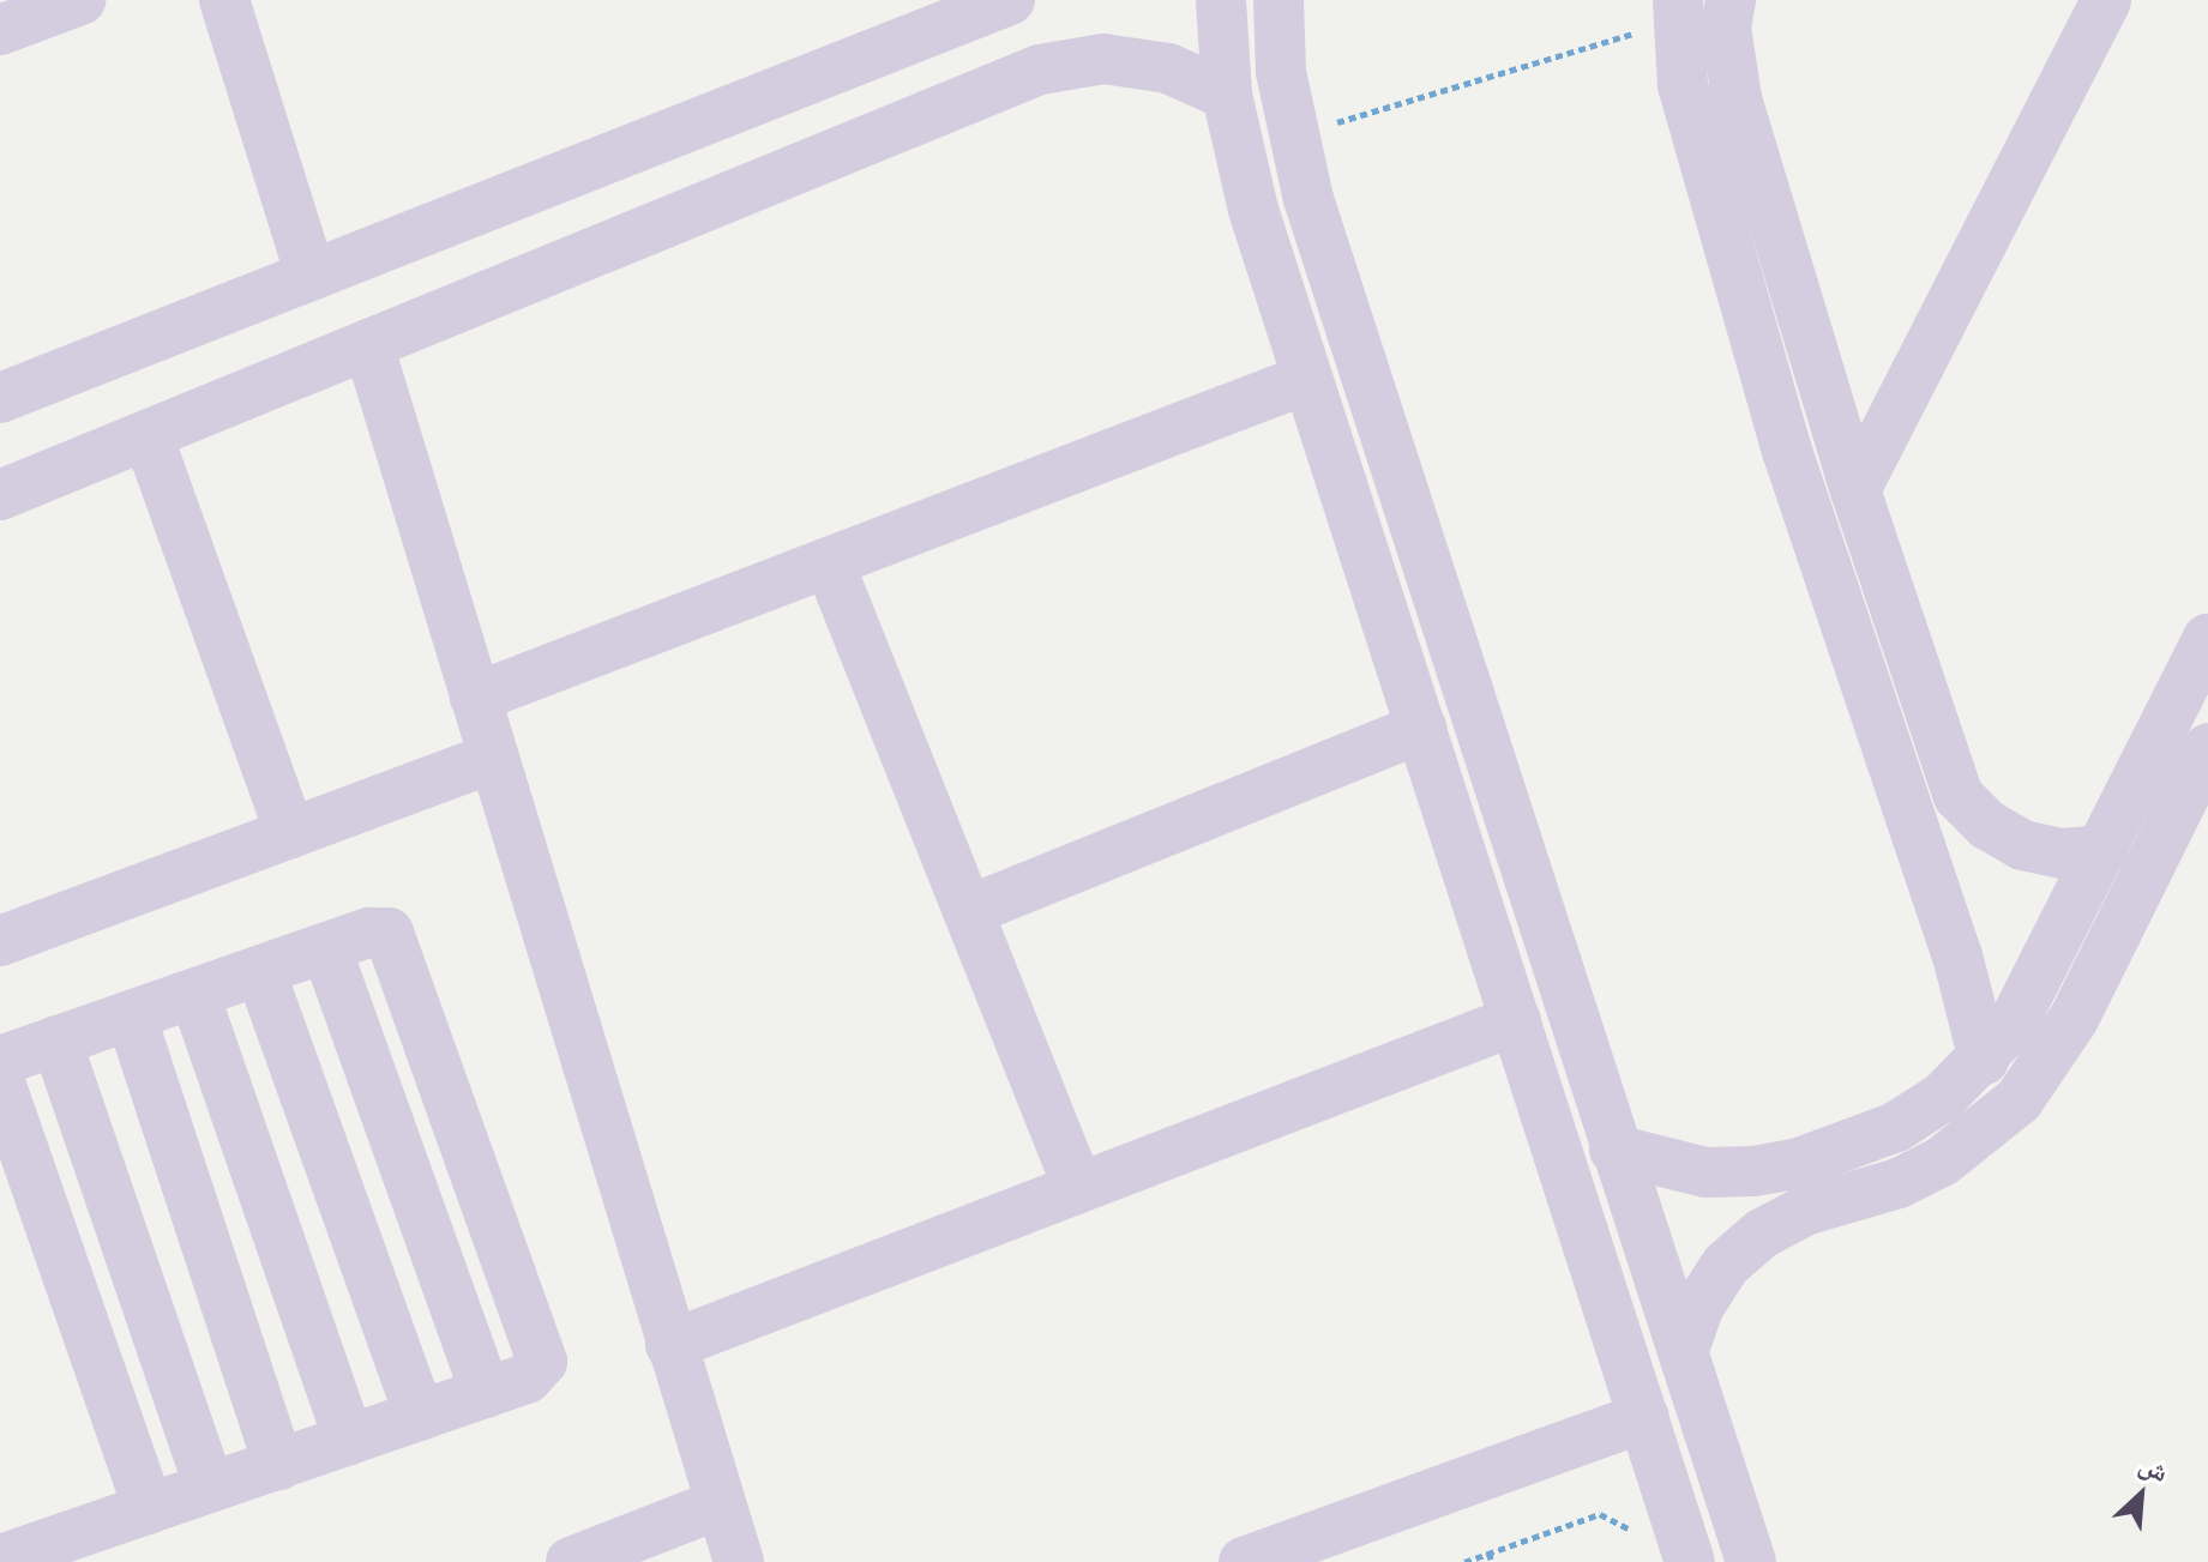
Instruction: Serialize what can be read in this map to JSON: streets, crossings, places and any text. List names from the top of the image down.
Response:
{
  "north": "top right"
}
